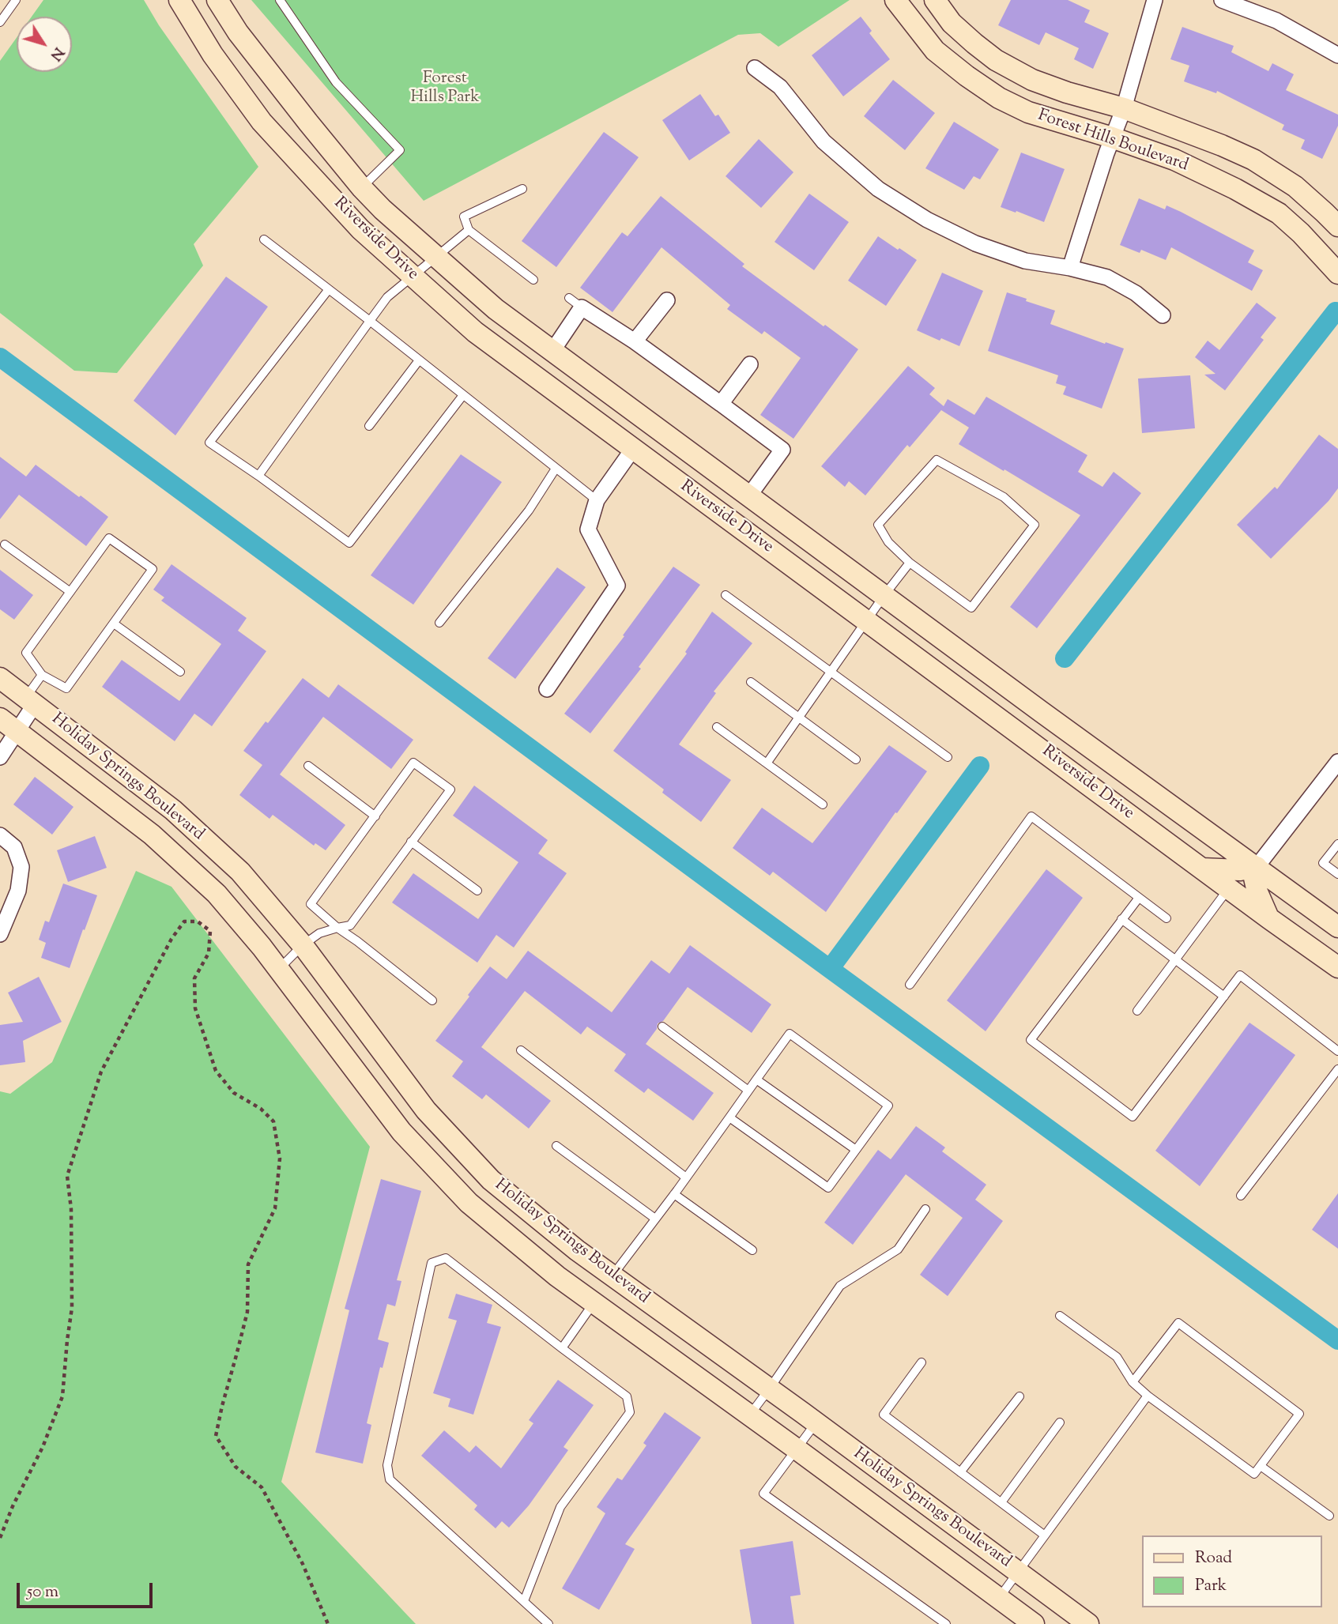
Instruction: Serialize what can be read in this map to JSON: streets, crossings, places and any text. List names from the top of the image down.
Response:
{
  "streets": {
    "street": ["Forest Hills Boulevard", "Riverside Drive", "Holiday Springs Boulevard"]
  },
  "parks": ["Forest Hills Park"],
  "legend": ["Road", "Park"],
  "scale_bar": "50 m",
  "north": "bottom right"
}
